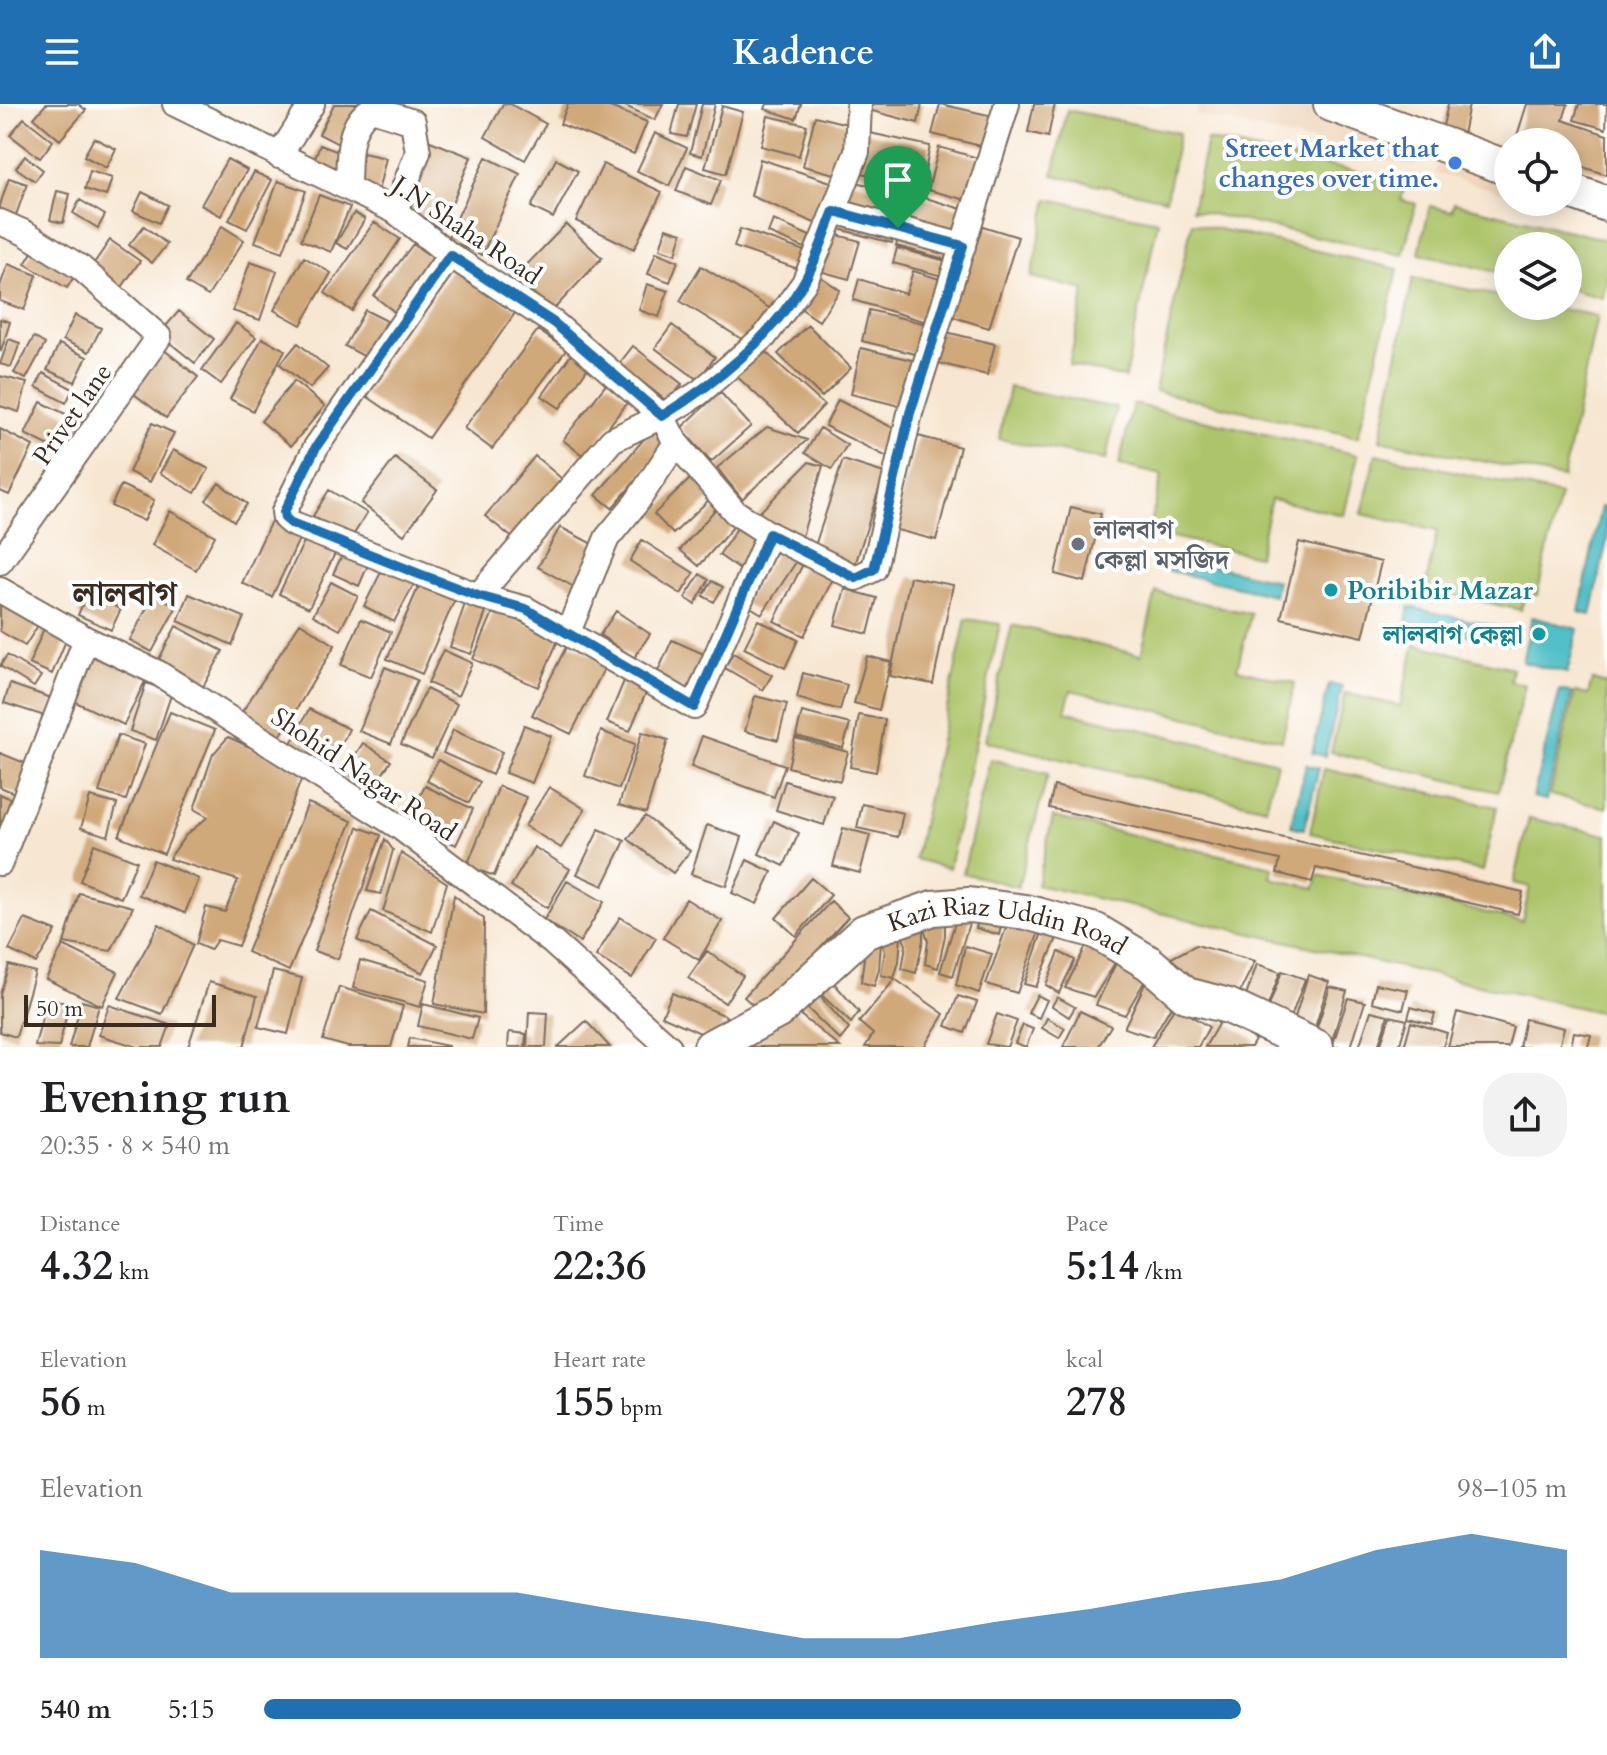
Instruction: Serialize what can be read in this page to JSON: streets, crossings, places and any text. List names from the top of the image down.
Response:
{
  "streets": {
    "street": [
      "J.N Shaha Road",
      "Privet lane",
      "Shohid Nagar Road",
      "Kazi Riaz Uddin Road"
    ]
  },
  "districts": ["লালবাগ"],
  "places": [
    "Street Market that changes over time.",
    "লালবাগ কেল্লা মসজিদ",
    "Poribibir Mazar",
    "লালবাগ কেল্লা"
  ],
  "scale_bar": "50 m",
  "page": {
    "header": "Kadence",
    "scale": "50 m",
    "heading": ["Evening run", "20:35 · 8 × 540 m"],
    "stats": [
      ["Distance", "4.32 km"],
      ["Time", "22:36"],
      ["Pace", "5:14 /km"],
      ["Elevation", "56 m"],
      ["Heart rate", "155 bpm"],
      ["kcal", "278"]
    ],
    "chart": ["Elevation", "98–105 m"],
    "list": [
      {
        "name": "540 m",
        "note": "5:15"
      }
    ]
  }
}
